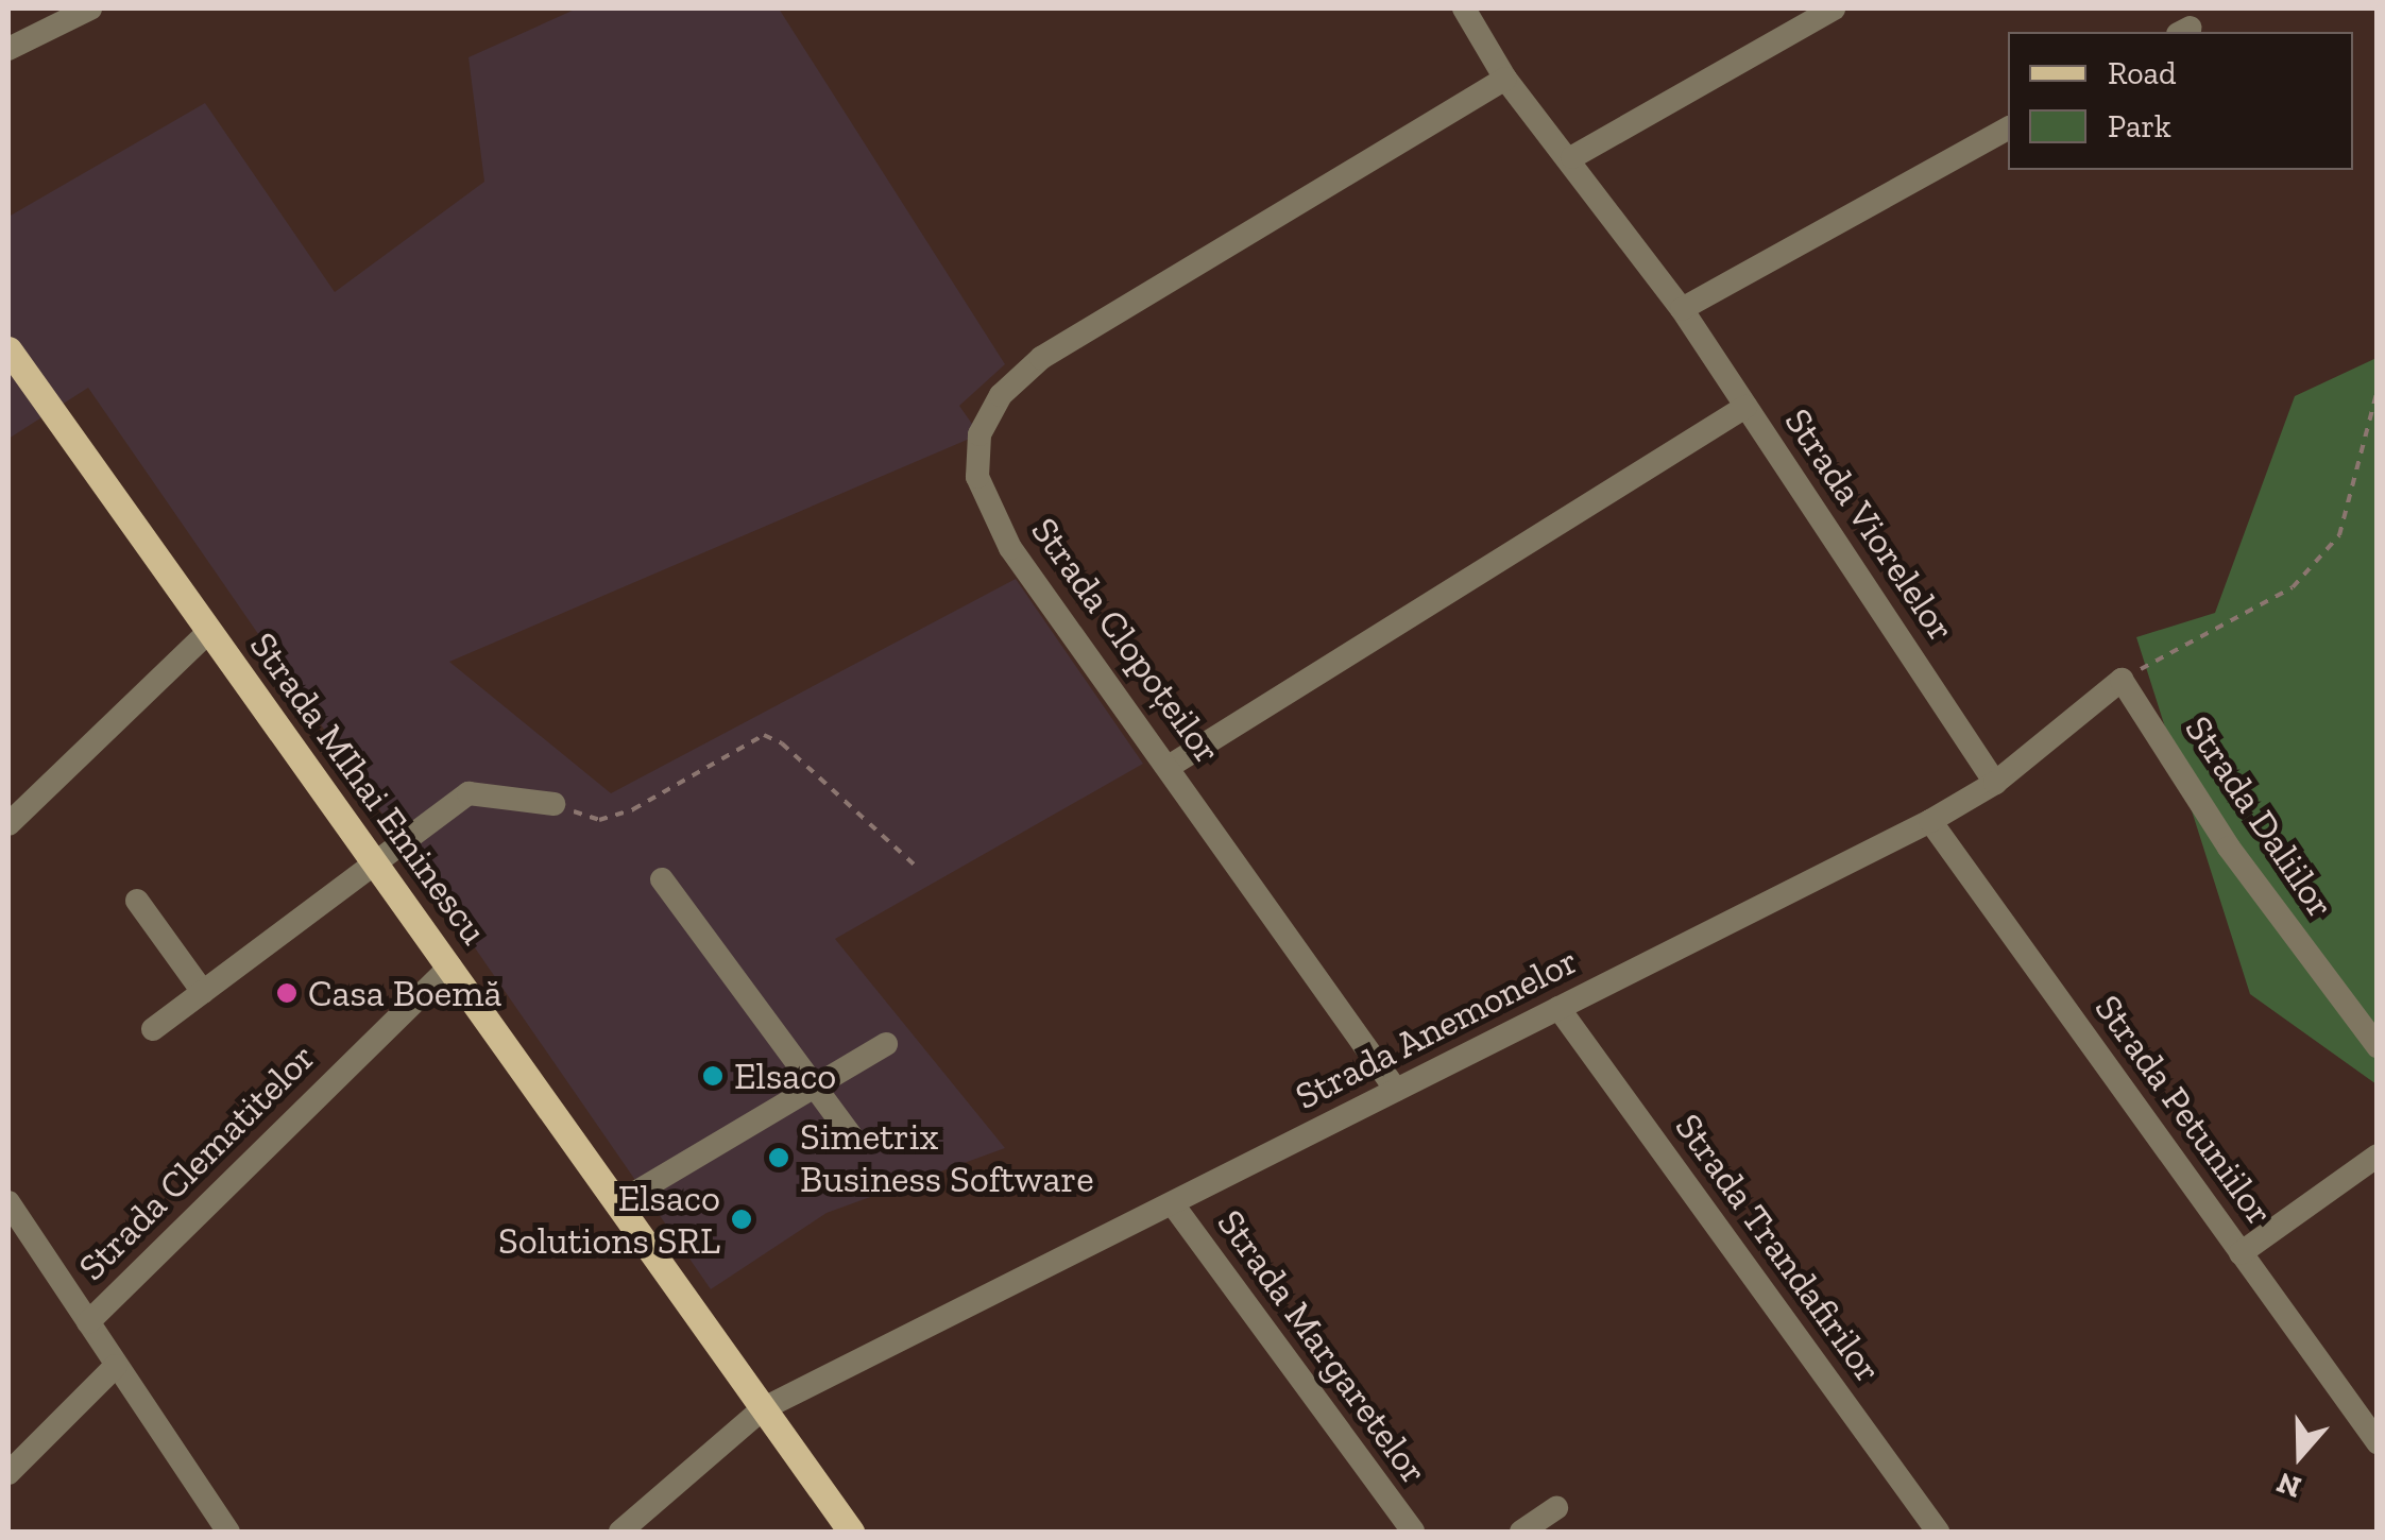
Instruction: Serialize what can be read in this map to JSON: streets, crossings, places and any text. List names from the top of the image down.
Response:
{
  "streets": {
    "main road": ["Strada MIhai Eminescu"],
    "street": [
      "Strada Viorelelor",
      "Strada Clopoțeilor",
      "Strada Daliilor",
      "Strada Anemonelor",
      "Strada Petuniilor",
      "Strada Clematitelor",
      "Strada Trandafirilor",
      "Strada Margaretelor"
    ]
  },
  "crossings": [
    ["Strada Viorelelor", "Strada Clopoțeilor"],
    ["Strada Viorelelor", "Strada Anemonelor"],
    ["Strada Clopoțeilor", "Strada Anemonelor"],
    ["Strada MIhai Eminescu", "Strada Anemonelor"],
    ["Strada MIhai Eminescu", "Strada Clematitelor"],
    ["Strada Daliilor", "Strada Anemonelor"],
    ["Strada Anemonelor", "Strada Petuniilor"],
    ["Strada Anemonelor", "Strada Trandafirilor"],
    ["Strada Anemonelor", "Strada Margaretelor"]
  ],
  "places": [
    "Casa Boemă",
    "Elsaco",
    "Simetrix Business Software",
    "Elsaco Solutions SRL"
  ],
  "legend": ["Road", "Park"],
  "north": "bottom"
}
